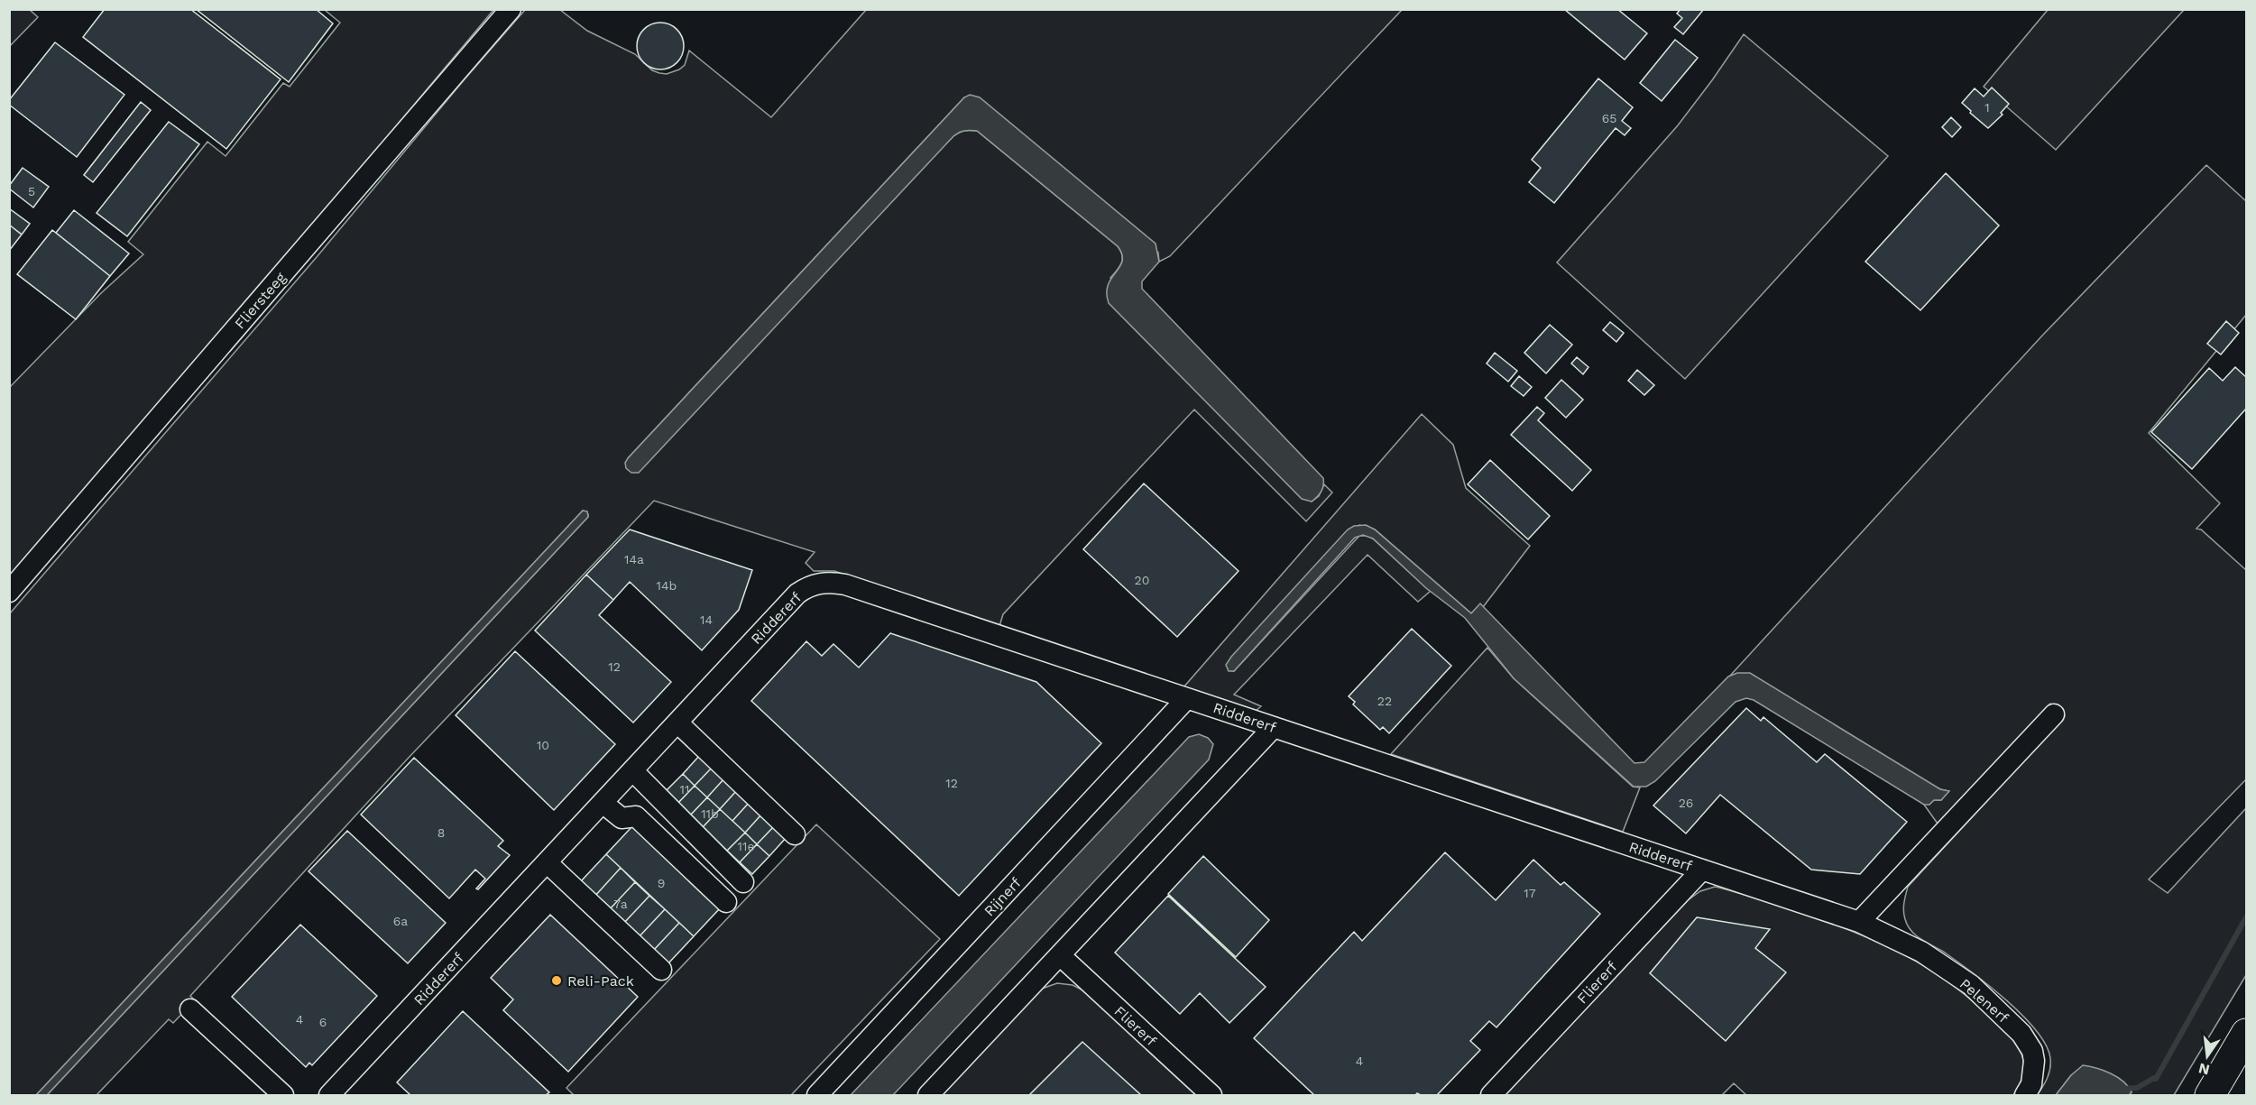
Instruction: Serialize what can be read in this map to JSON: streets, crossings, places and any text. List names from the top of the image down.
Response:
{
  "streets": {
    "street": [
      "Fliersteeg",
      "Riddererf",
      "Rijnerf",
      "Fliererf",
      "Pelenerf"
    ]
  },
  "crossings": [
    ["Riddererf", "Rijnerf"],
    ["Riddererf", "Fliererf"],
    ["Riddererf", "Pelenerf"]
  ],
  "places": ["Reli-Pack"],
  "house_numbers": [
    "1",
    "65",
    "5",
    "14a",
    "20",
    "14b",
    "14",
    "12",
    "22",
    "10",
    "12",
    "11",
    "26",
    "11b",
    "8",
    "11e",
    "9",
    "17",
    "7a",
    "6a",
    "4",
    "6",
    "4"
  ],
  "north": "bottom"
}
